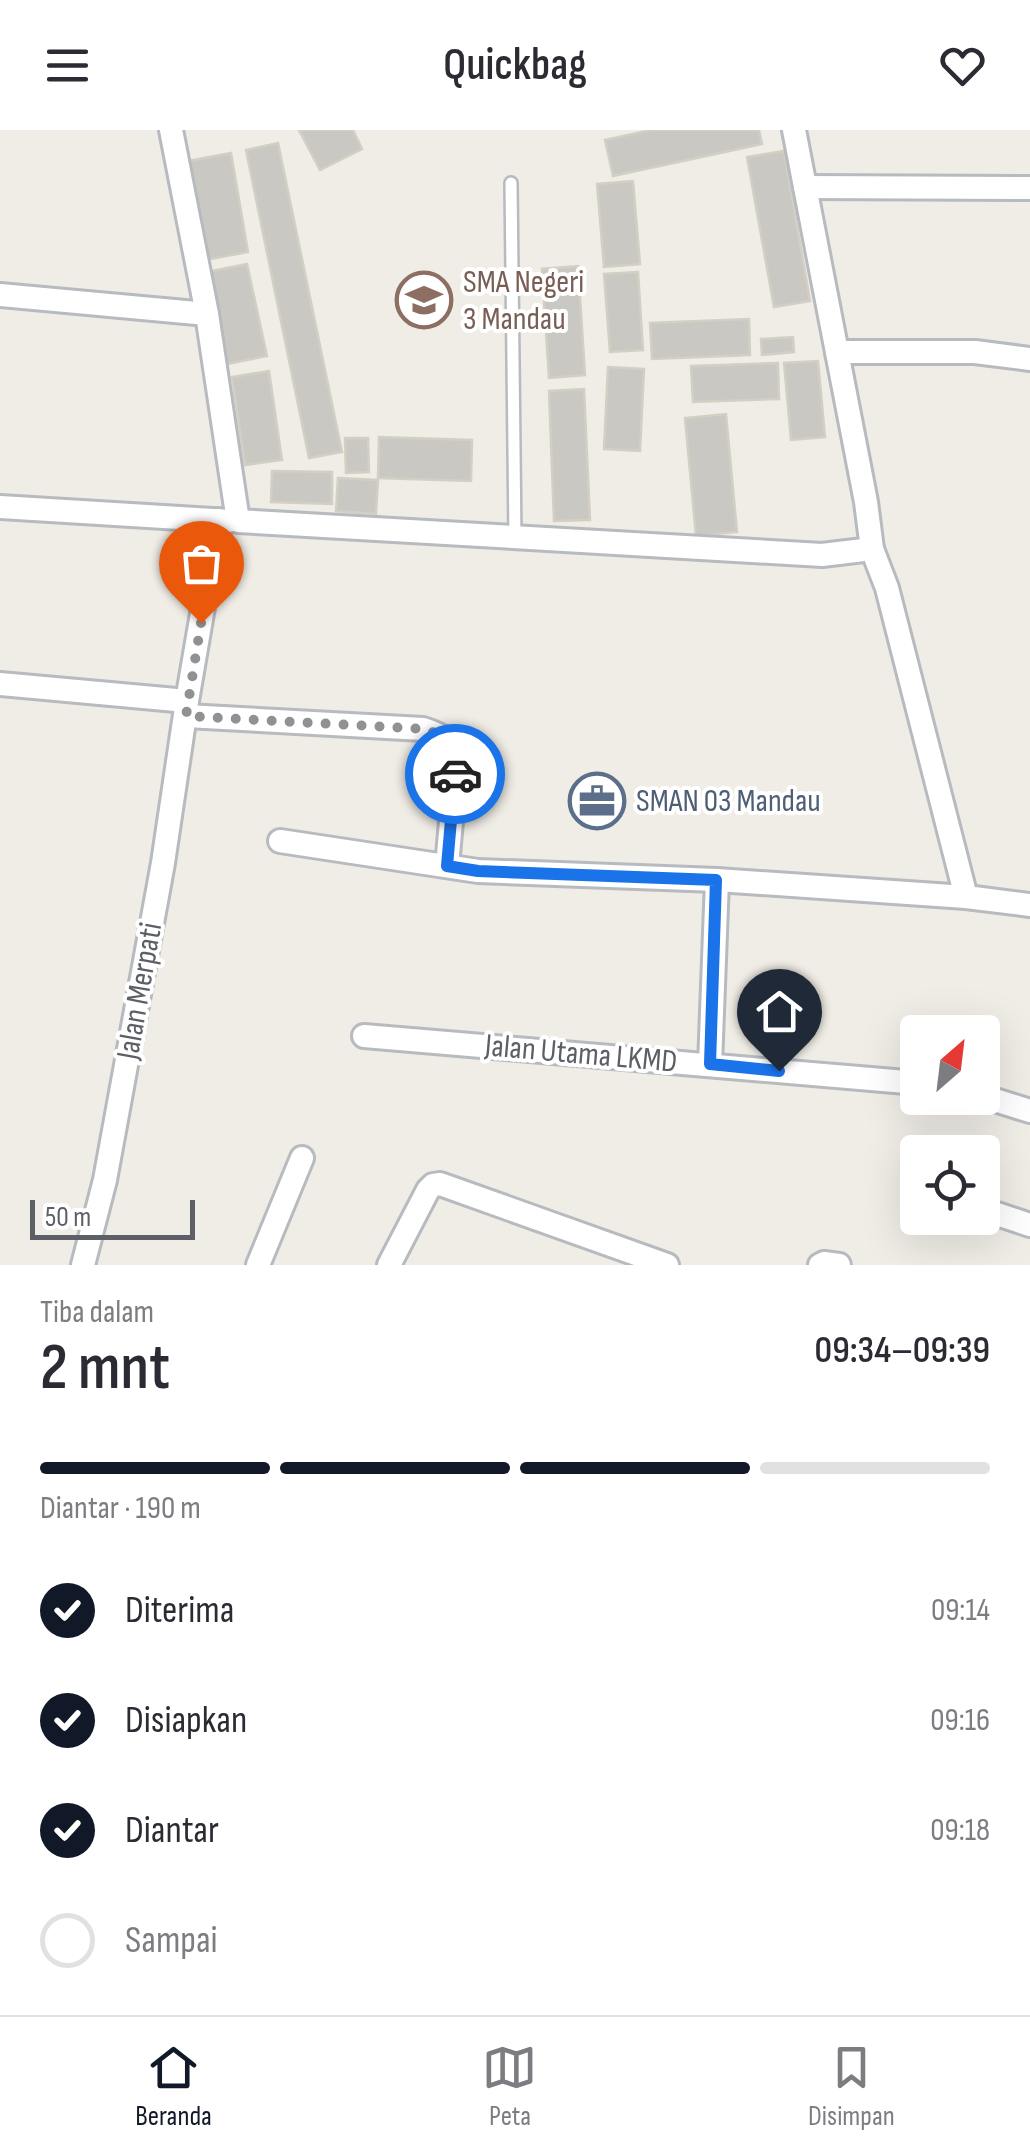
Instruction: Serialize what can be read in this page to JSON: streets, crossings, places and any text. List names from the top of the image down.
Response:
{
  "streets": {
    "street": ["Jalan Merpati", "Jalan Utama LKMD"]
  },
  "places": {
    "school or university": ["SMA Negeri 3 Mandau"],
    "office": ["SMAN 03 Mandau"]
  },
  "scale_bar": "50 m",
  "north": "top right",
  "page": {
    "header": "Quickbag",
    "scale": "50 m",
    "heading": ["2 mnt", "Tiba dalam", "09:34–09:39"],
    "bar": "Diantar · 190 m",
    "list": [
      ["Diterima", "09:14"],
      ["Disiapkan", "09:16"],
      ["Diantar", "09:18"],
      "Sampai"
    ],
    "tabs": ["Beranda", "Peta", "Disimpan"]
  }
}
